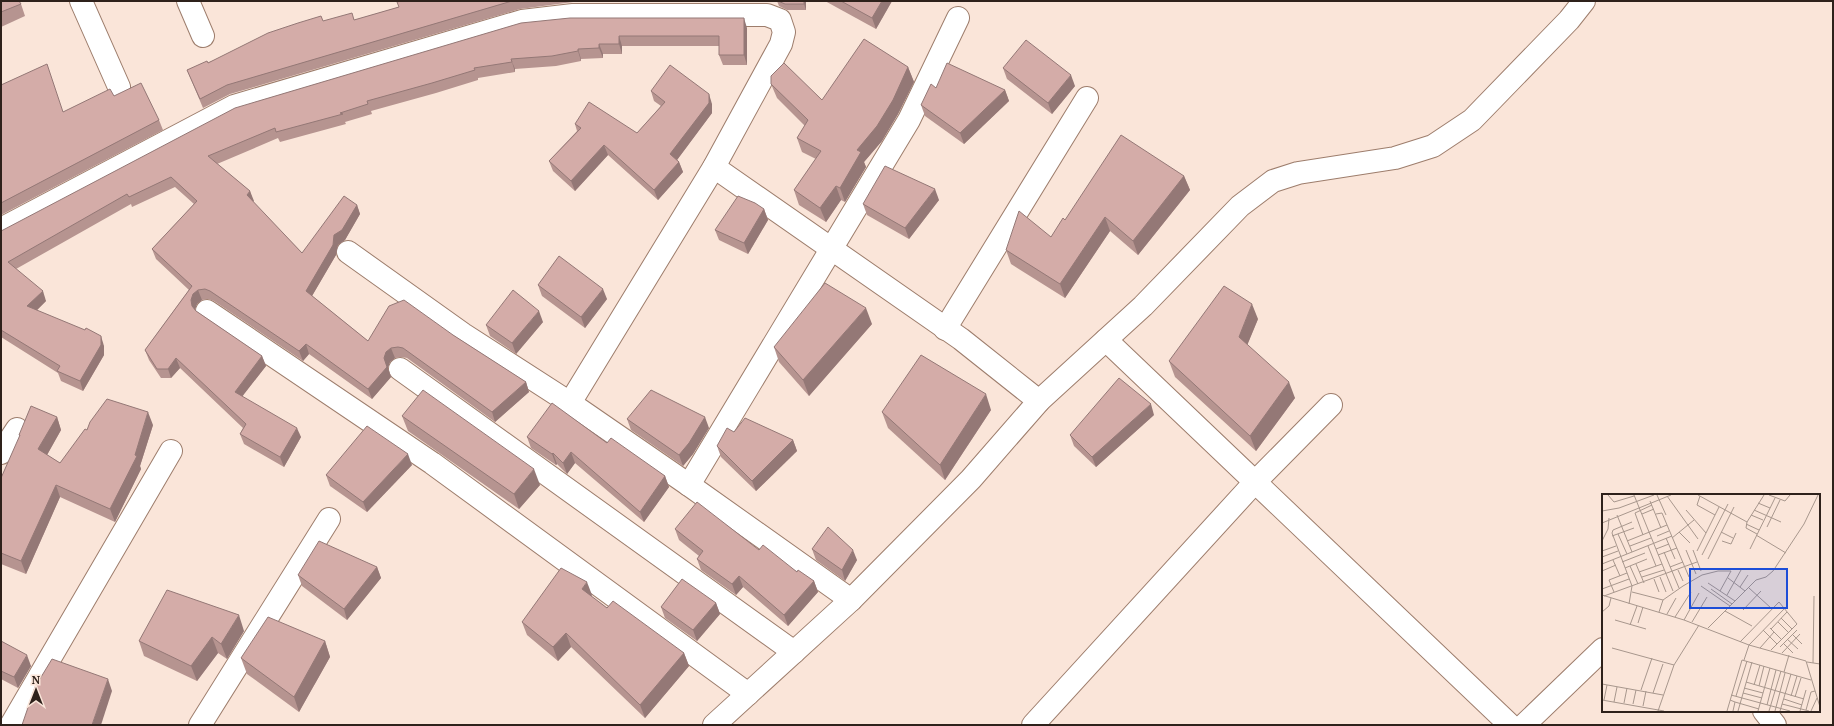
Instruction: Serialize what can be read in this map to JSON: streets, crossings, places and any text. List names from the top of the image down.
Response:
{
  "north": "top"
}
